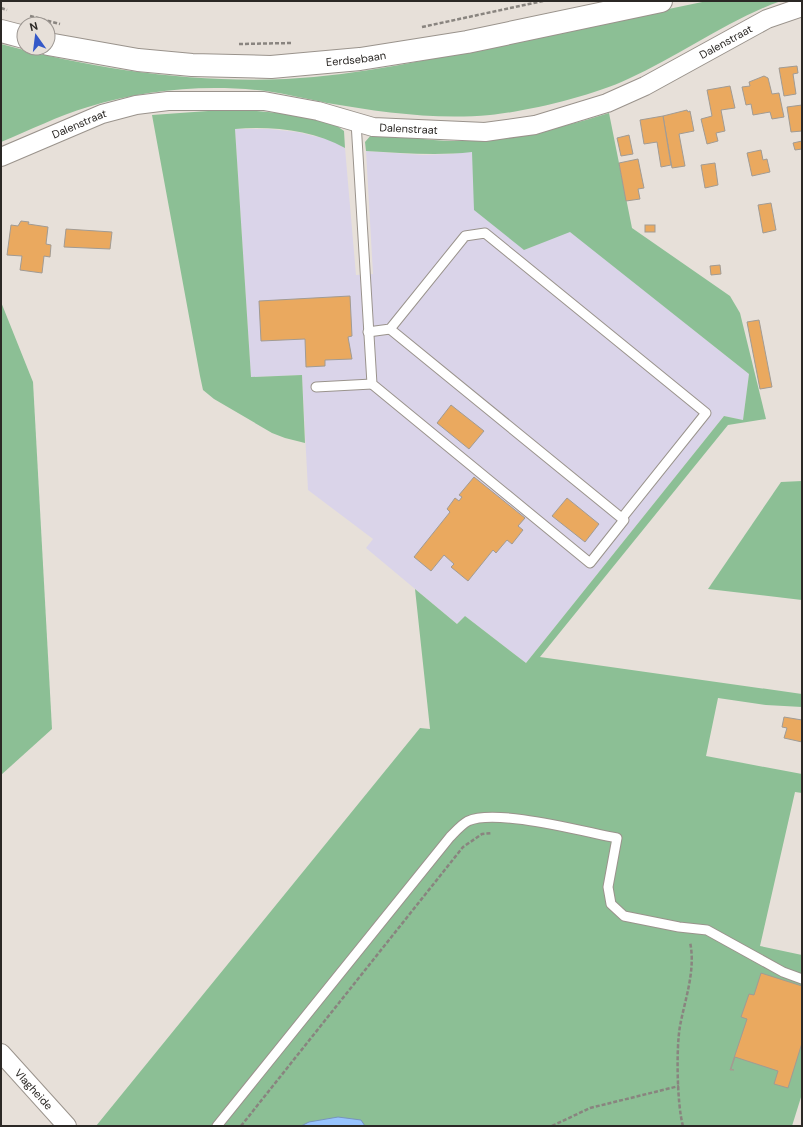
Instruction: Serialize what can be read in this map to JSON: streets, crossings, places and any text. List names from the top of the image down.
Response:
{
  "streets": {
    "main road": ["Eerdsebaan"],
    "street": ["Dalenstraat", "Vlagheide"]
  },
  "north": "top"
}
